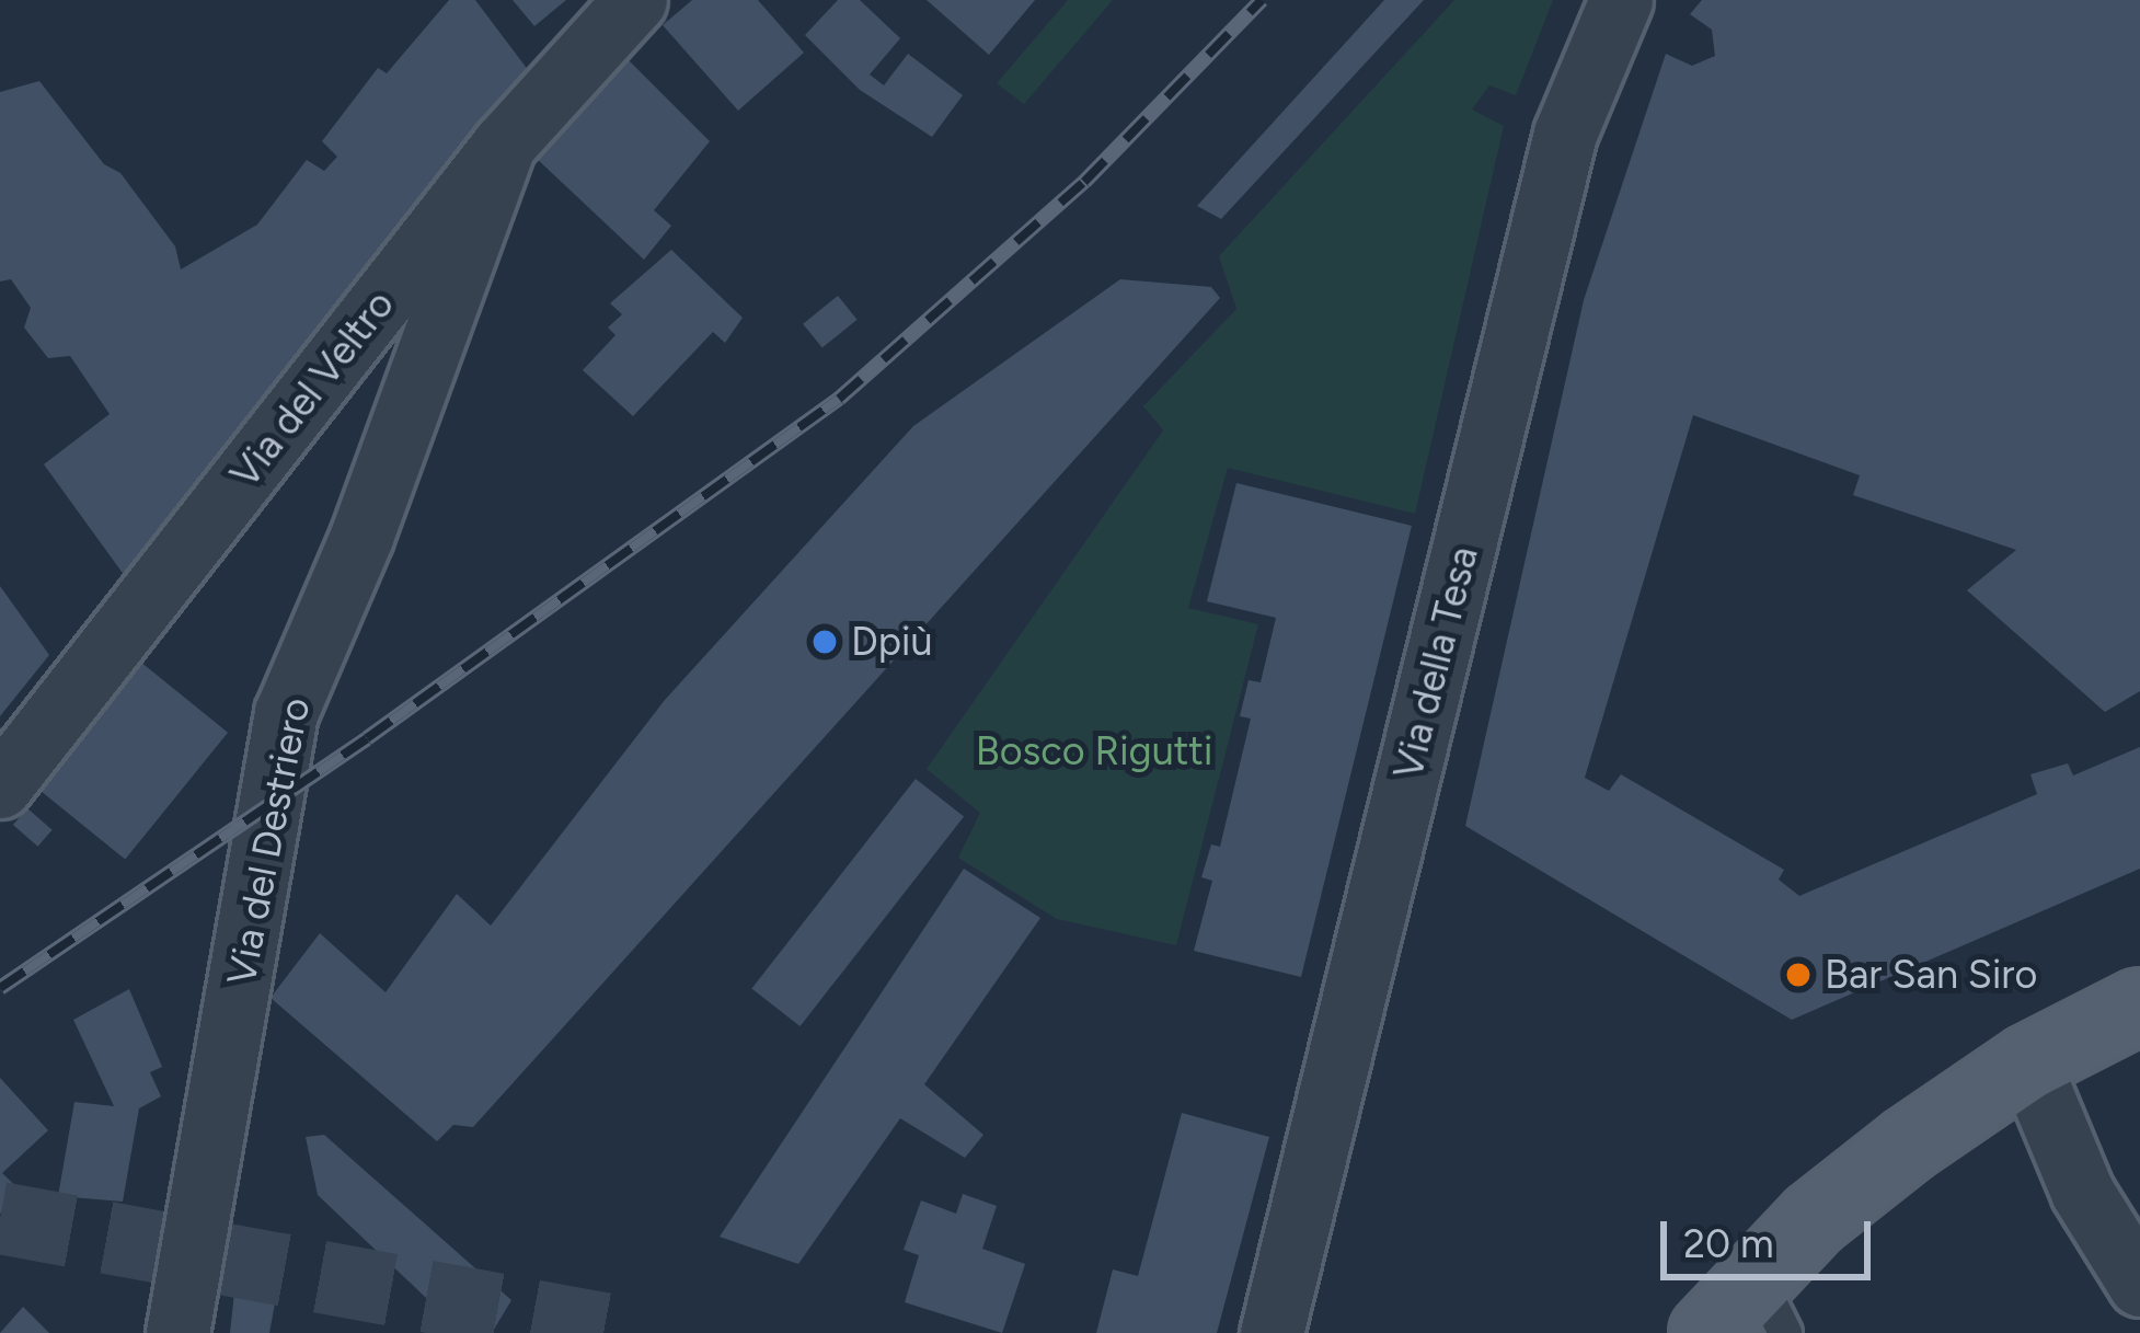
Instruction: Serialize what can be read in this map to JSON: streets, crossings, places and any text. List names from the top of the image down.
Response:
{
  "streets": {
    "street": ["Via del Veltro", "Via della Tesa", "Via del Destriero"]
  },
  "crossings": [
    ["Via del Veltro", "Via del Destriero"]
  ],
  "parks": ["Bosco Rigutti"],
  "places": ["Dpiù", "Bar San Siro"],
  "scale_bar": "20 m"
}
